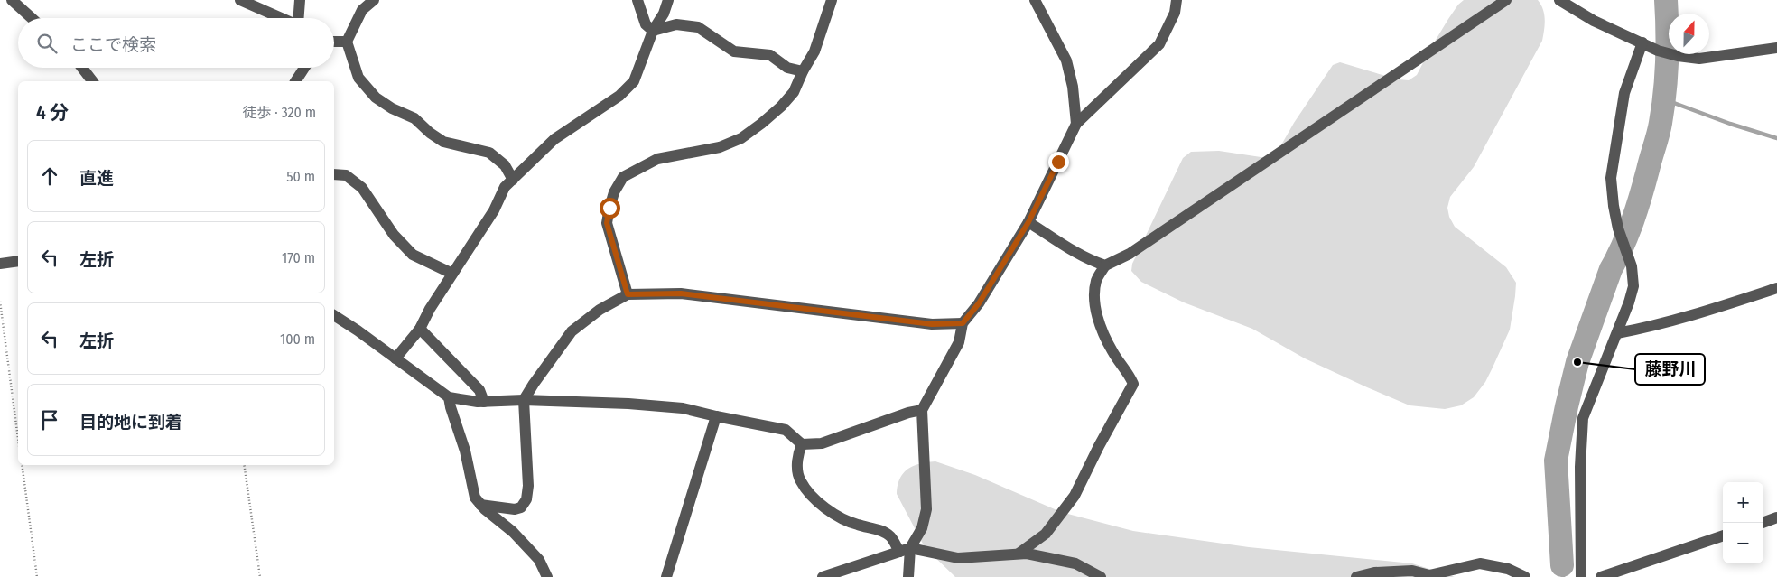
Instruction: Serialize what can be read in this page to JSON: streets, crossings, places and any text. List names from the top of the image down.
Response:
{
  "places": ["藤野川"],
  "north": "top",
  "page": {
    "search": "ここで検索",
    "heading": ["4 分", "徒歩 · 320 m"],
    "list": [
      ["直進", "50 m"],
      ["左折", "170 m"],
      ["左折", "100 m"],
      "目的地に到着"
    ],
    "map_buttons": ["+", "−"]
  }
}
